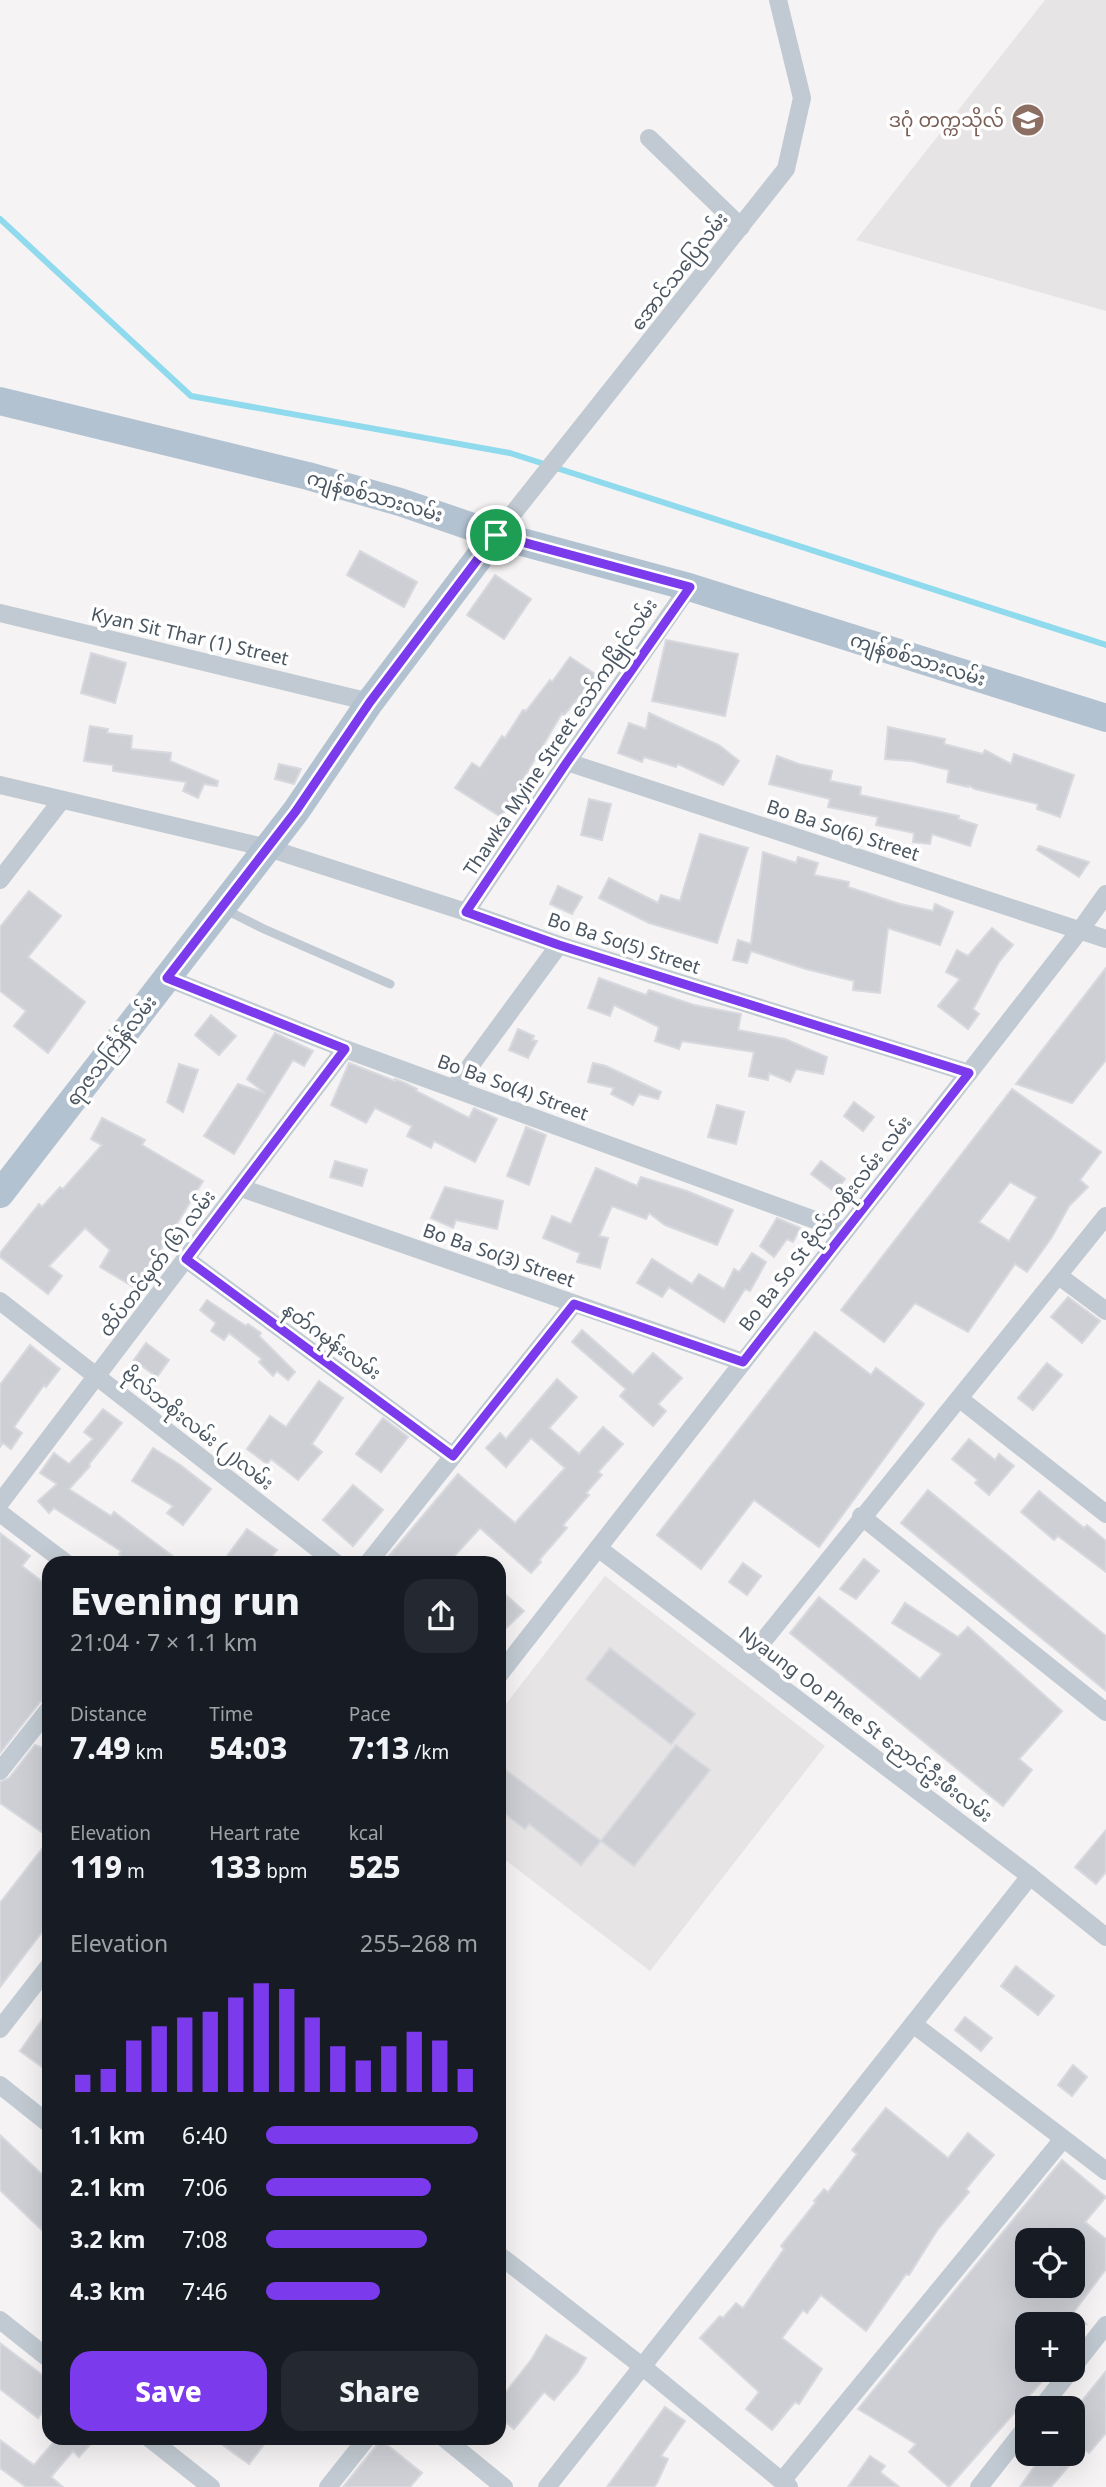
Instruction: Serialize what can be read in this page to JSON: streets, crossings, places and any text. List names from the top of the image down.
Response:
{
  "streets": {
    "main road": ["ကျန်စစ်သားလမ်း", "ရာဇသင်္ကြန်လမ်း"],
    "street": [
      "အောင်သပြေလမ်း",
      "Kyan Sit Thar (1) Street",
      "Thawka Myine Street သော်ကမြိုင်လမ်း",
      "Bo Ba So(6) Street",
      "Bo Ba So(5) Street",
      "Bo Ba So(4) Street",
      "Bo Ba So St ဗိုလ်ဘစိုးလမ်း လမ်း",
      "Bo Ba So(3) Street",
      "ထိပ်တင်မှတ် (၆) လမ်း",
      "နတ်ဂမုန်းလမ်း",
      "ဗိုလ်ဘစိုးလမ်း (၂)လမ်း",
      "Nyaung Oo Phee St ညောင်ဦးဖီးလမ်း"
    ]
  },
  "crossings": [
    ["အောင်သပြေလမ်း", "ကျန်စစ်သားလမ်း"],
    ["အောင်သပြေလမ်း", "ရာဇသင်္ကြန်လမ်း"],
    ["ကျန်စစ်သားလမ်း", "Thawka Myine Street သော်ကမြိုင်လမ်း"],
    ["ကျန်စစ်သားလမ်း", "ရာဇသင်္ကြန်လမ်း"],
    ["Kyan Sit Thar (1) Street", "ရာဇသင်္ကြန်လမ်း"],
    ["Thawka Myine Street သော်ကမြိုင်လမ်း", "Bo Ba So(6) Street"],
    ["Thawka Myine Street သော်ကမြိုင်လမ်း", "Bo Ba So(5) Street"],
    ["Bo Ba So(6) Street", "Bo Ba So St ဗိုလ်ဘစိုးလမ်း လမ်း"],
    ["Bo Ba So(5) Street", "ရာဇသင်္ကြန်လမ်း"],
    ["Bo Ba So(5) Street", "Bo Ba So St ဗိုလ်ဘစိုးလမ်း လမ်း"],
    ["ရာဇသင်္ကြန်လမ်း", "Bo Ba So(4) Street"],
    ["Bo Ba So(4) Street", "Bo Ba So St ဗိုလ်ဘစိုးလမ်း လမ်း"],
    ["Bo Ba So(4) Street", "ထိပ်တင်မှတ် (၆) လမ်း"],
    ["Bo Ba So St ဗိုလ်ဘစိုးလမ်း လမ်း", "Bo Ba So(3) Street"],
    ["Bo Ba So St ဗိုလ်ဘစိုးလမ်း လမ်း", "Nyaung Oo Phee St ညောင်ဦးဖီးလမ်း"],
    ["Bo Ba So(3) Street", "ထိပ်တင်မှတ် (၆) လမ်း"],
    ["ထိပ်တင်မှတ် (၆) လမ်း", "နတ်ဂမုန်းလမ်း"],
    ["ထိပ်တင်မှတ် (၆) လမ်း", "ဗိုလ်ဘစိုးလမ်း (၂)လမ်း"]
  ],
  "places": {
    "school or university": ["ဒဂုံ တက္ကသိုလ်"]
  },
  "page": {
    "heading": ["Evening run", "21:04 · 7 × 1.1 km"],
    "stats": [
      ["Distance", "7.49 km"],
      ["Time", "54:03"],
      ["Pace", "7:13 /km"],
      ["Elevation", "119 m"],
      ["Heart rate", "133 bpm"],
      ["kcal", "525"]
    ],
    "chart": ["Elevation", "255–268 m"],
    "list": [
      {
        "name": "1.1 km",
        "note": "6:40"
      },
      {
        "name": "2.1 km",
        "note": "7:06"
      },
      {
        "name": "3.2 km",
        "note": "7:08"
      },
      {
        "name": "4.3 km",
        "note": "7:46"
      }
    ],
    "map_buttons": ["+", "−"],
    "buttons": ["Save", "Share"]
  }
}
